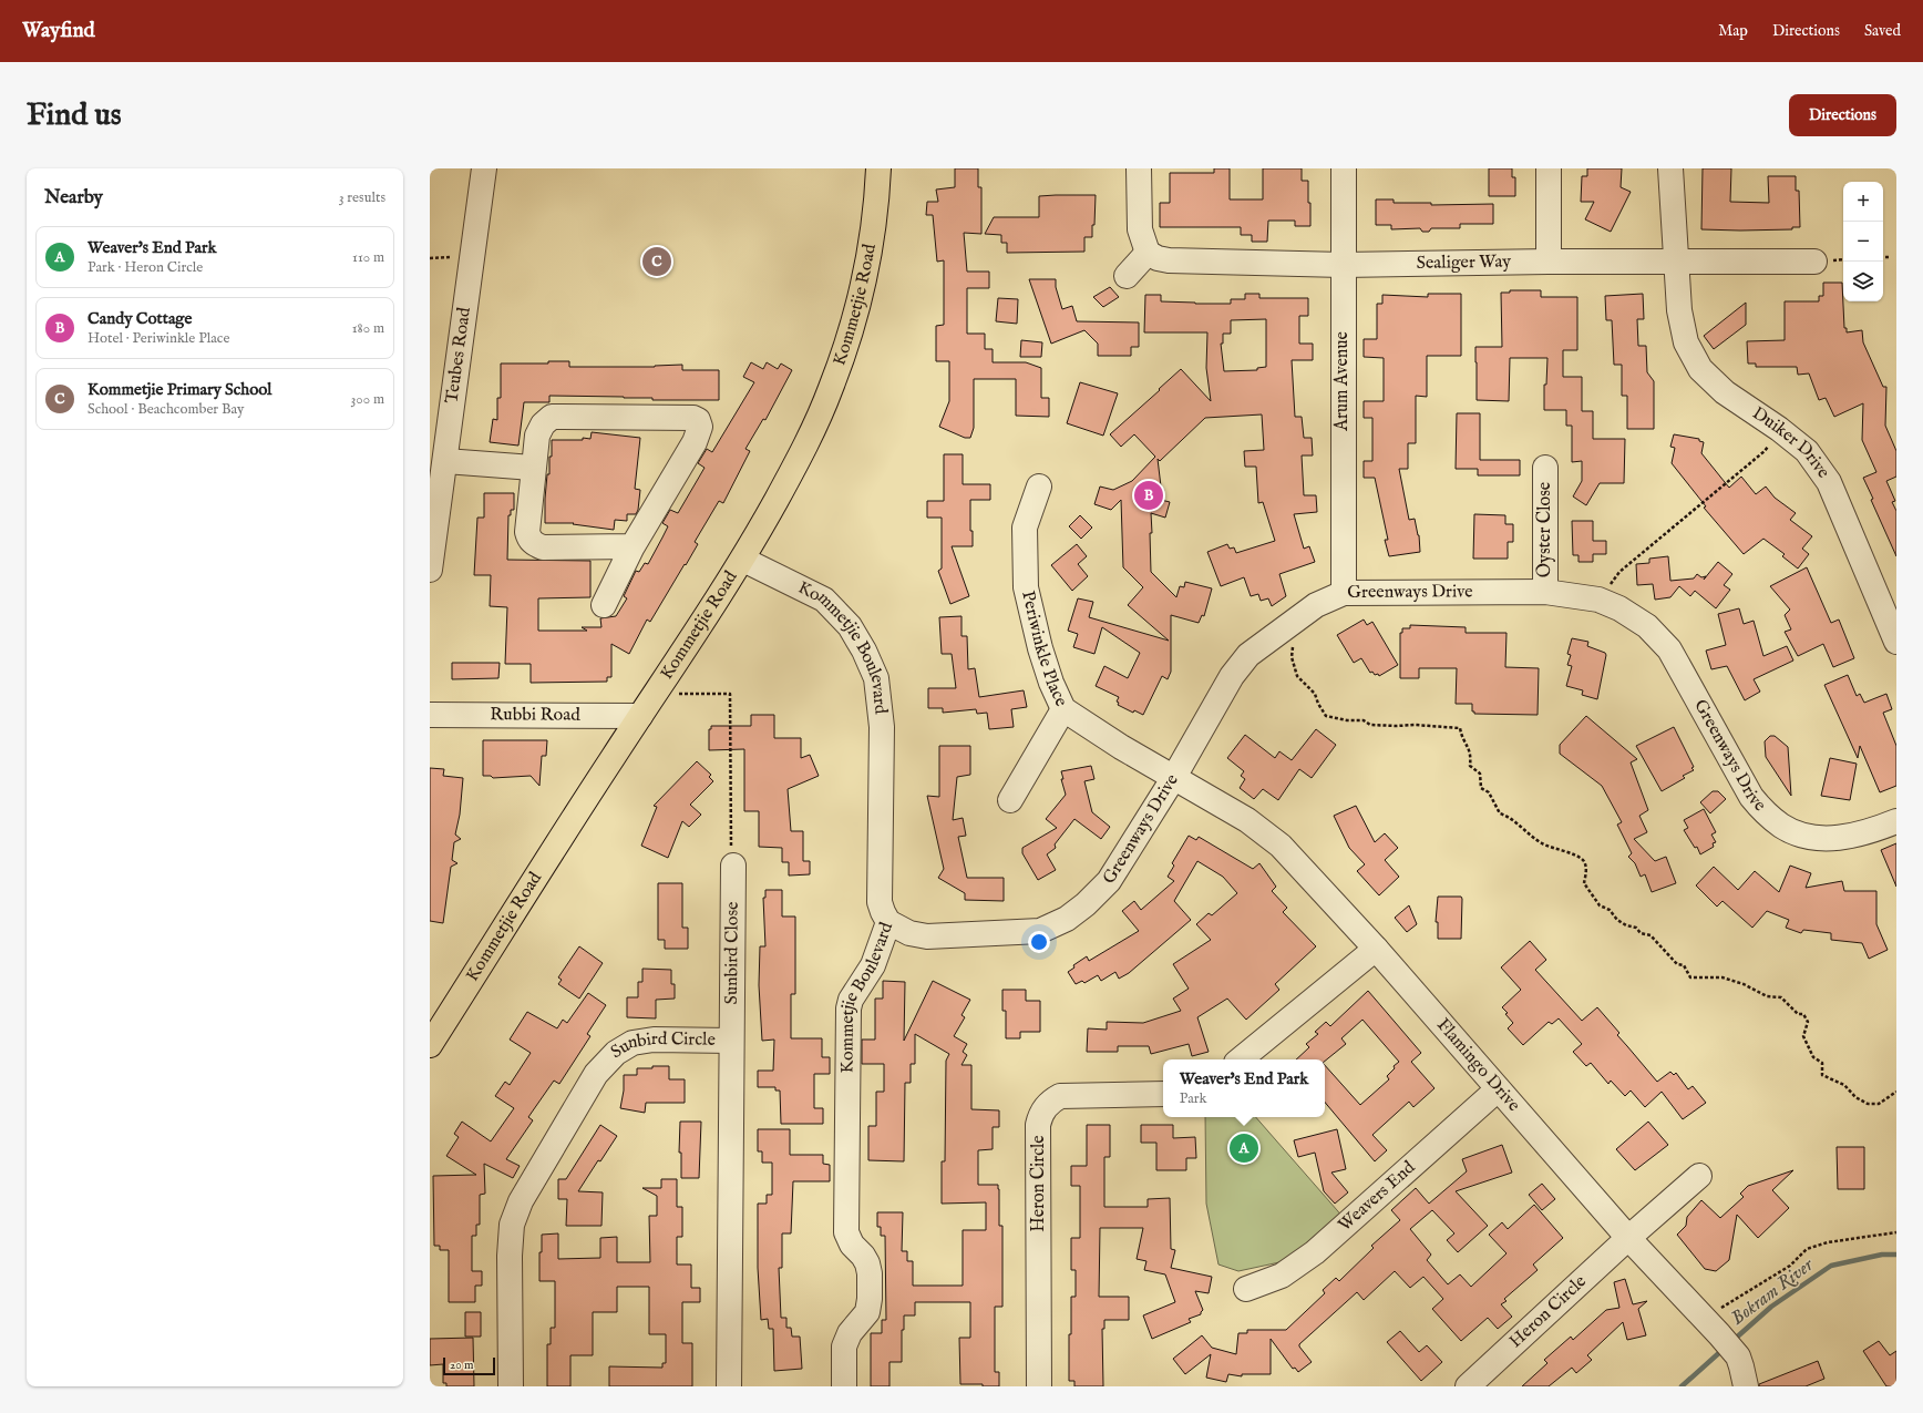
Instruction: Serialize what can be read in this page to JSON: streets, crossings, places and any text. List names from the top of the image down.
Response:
{
  "streets": {
    "main road": ["Kommetjie Road"],
    "street": [
      "Sealiger Way",
      "Teubes Road",
      "Arum Avenue",
      "Duiker Drive",
      "Oyster Close",
      "Greenways Drive",
      "Periwinkle Place",
      "Kommetjie Boulevard",
      "Rubbi Road",
      "Sunbird Close",
      "Sunbird Circle",
      "Flamingo Drive",
      "Heron Circle",
      "Weavers End"
    ]
  },
  "crossings": [
    ["Sealiger Way", "Arum Avenue"],
    ["Sealiger Way", "Duiker Drive"],
    ["Kommetjie Road", "Kommetjie Boulevard"],
    ["Kommetjie Road", "Rubbi Road"],
    ["Arum Avenue", "Greenways Drive"],
    ["Oyster Close", "Greenways Drive"],
    ["Greenways Drive", "Periwinkle Place"],
    ["Greenways Drive", "Kommetjie Boulevard"],
    ["Greenways Drive", "Flamingo Drive"],
    ["Periwinkle Place", "Flamingo Drive"],
    ["Sunbird Close", "Sunbird Circle"],
    ["Flamingo Drive", "Heron Circle"],
    ["Flamingo Drive", "Weavers End"]
  ],
  "water": ["Bokram River"],
  "scale_bar": "20 m",
  "page": {
    "header": "Wayfind",
    "nav": ["Map", "Directions", "Saved"],
    "buttons": "Directions",
    "title": "Find us",
    "heading": ["Nearby", "3 results"],
    "map_buttons": ["+", "−"],
    "list": [
      {
        "mark": "A",
        "name": "Weaver's End Park",
        "note": "Park · Heron Circle",
        "value": "110 m"
      },
      {
        "mark": "B",
        "name": "Candy Cottage",
        "note": "Hotel · Periwinkle Place",
        "value": "180 m"
      },
      {
        "mark": "C",
        "name": "Kommetjie Primary School",
        "note": "School · Beachcomber Bay",
        "value": "300 m"
      }
    ],
    "pins": ["C", "B", "A"],
    "popup": ["Weaver's End Park", "Park"],
    "scale": "20 m"
  }
}
